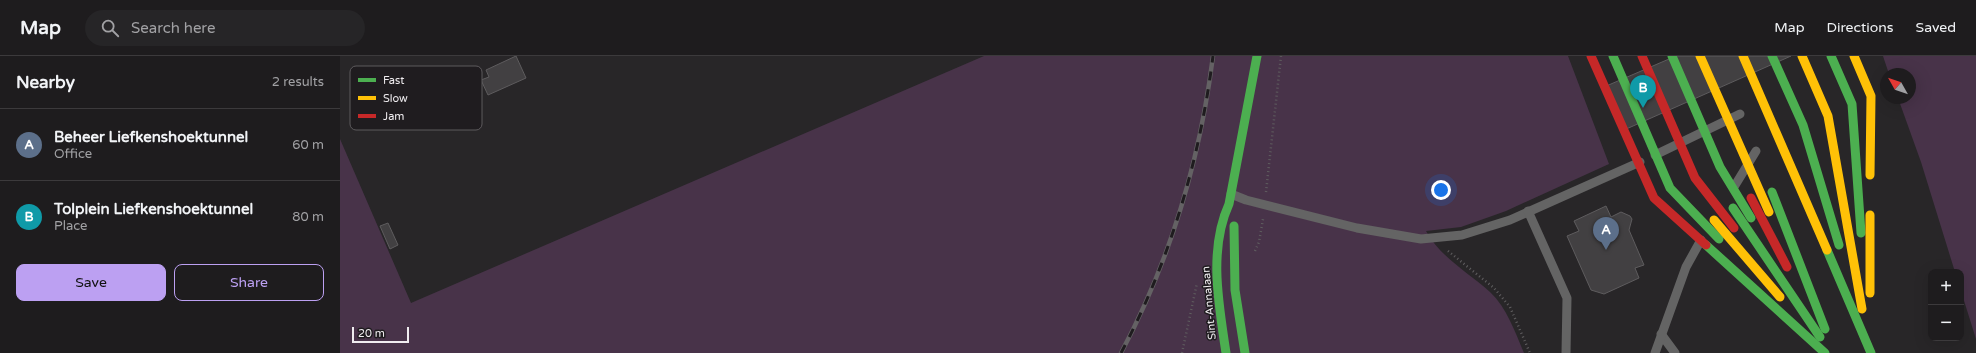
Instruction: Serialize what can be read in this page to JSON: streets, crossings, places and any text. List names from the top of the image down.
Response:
{
  "streets": {
    "main road": ["Sint-Annalaan"]
  },
  "legend": ["Fast", "Slow", "Jam"],
  "scale_bar": "20 m",
  "north": "top left",
  "page": {
    "header": "Map",
    "search": "Search here",
    "nav": ["Map", "Directions", "Saved"],
    "heading": ["Nearby", "2 results"],
    "pins": ["B", "A"],
    "list": [
      {
        "mark": "A",
        "name": "Beheer Liefkenshoektunnel",
        "note": "Office",
        "value": "60 m"
      },
      {
        "mark": "B",
        "name": "Tolplein Liefkenshoektunnel",
        "note": "Place",
        "value": "80 m"
      }
    ],
    "buttons": ["Save", "Share"],
    "map_buttons": ["+", "−"],
    "scale": "20 m"
  }
}
